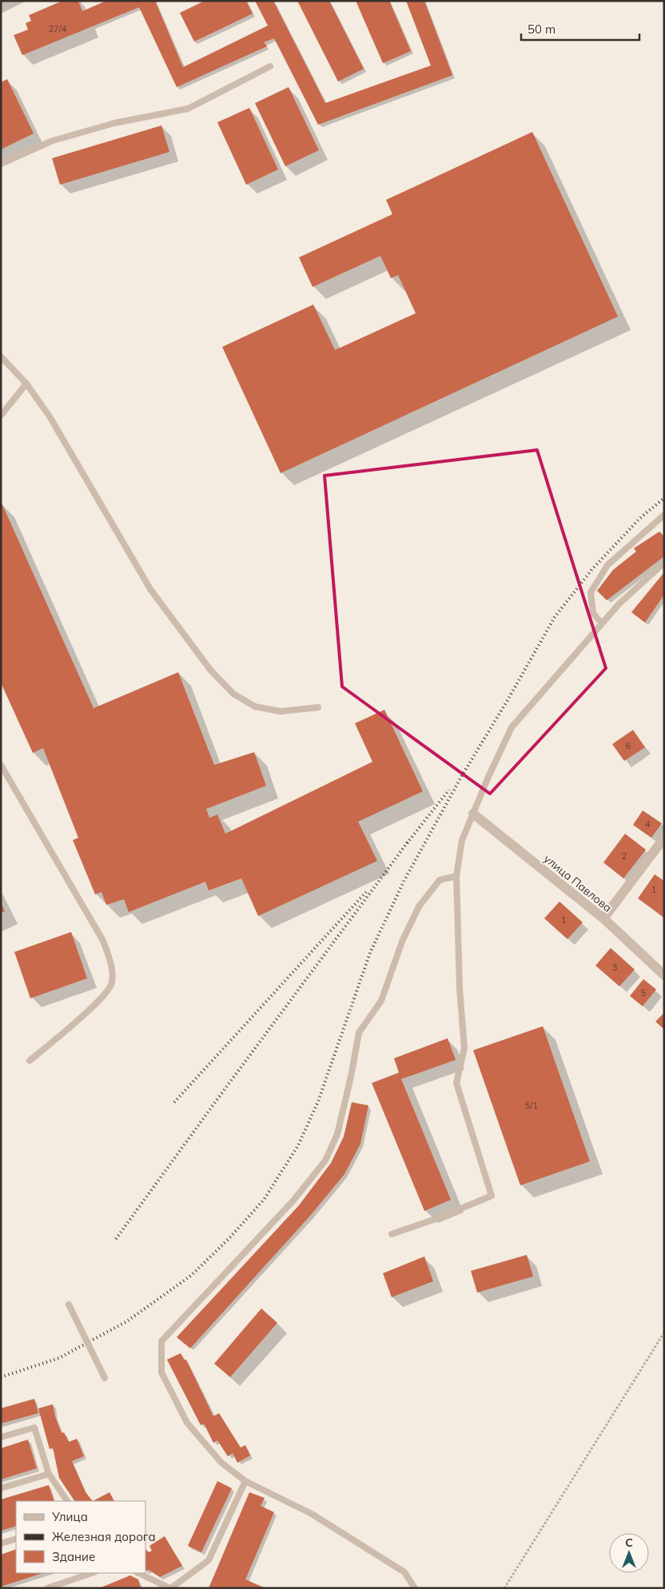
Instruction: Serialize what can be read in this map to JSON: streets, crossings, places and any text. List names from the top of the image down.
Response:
{
  "streets": {
    "street": ["улица Павлова"]
  },
  "house_numbers": [
    "27/4",
    "6",
    "4",
    "2",
    "1",
    "1",
    "3",
    "5",
    "5/1"
  ],
  "legend": ["Улица", "Железная дорога", "Здание"],
  "scale_bar": "50 m",
  "north": "top"
}
